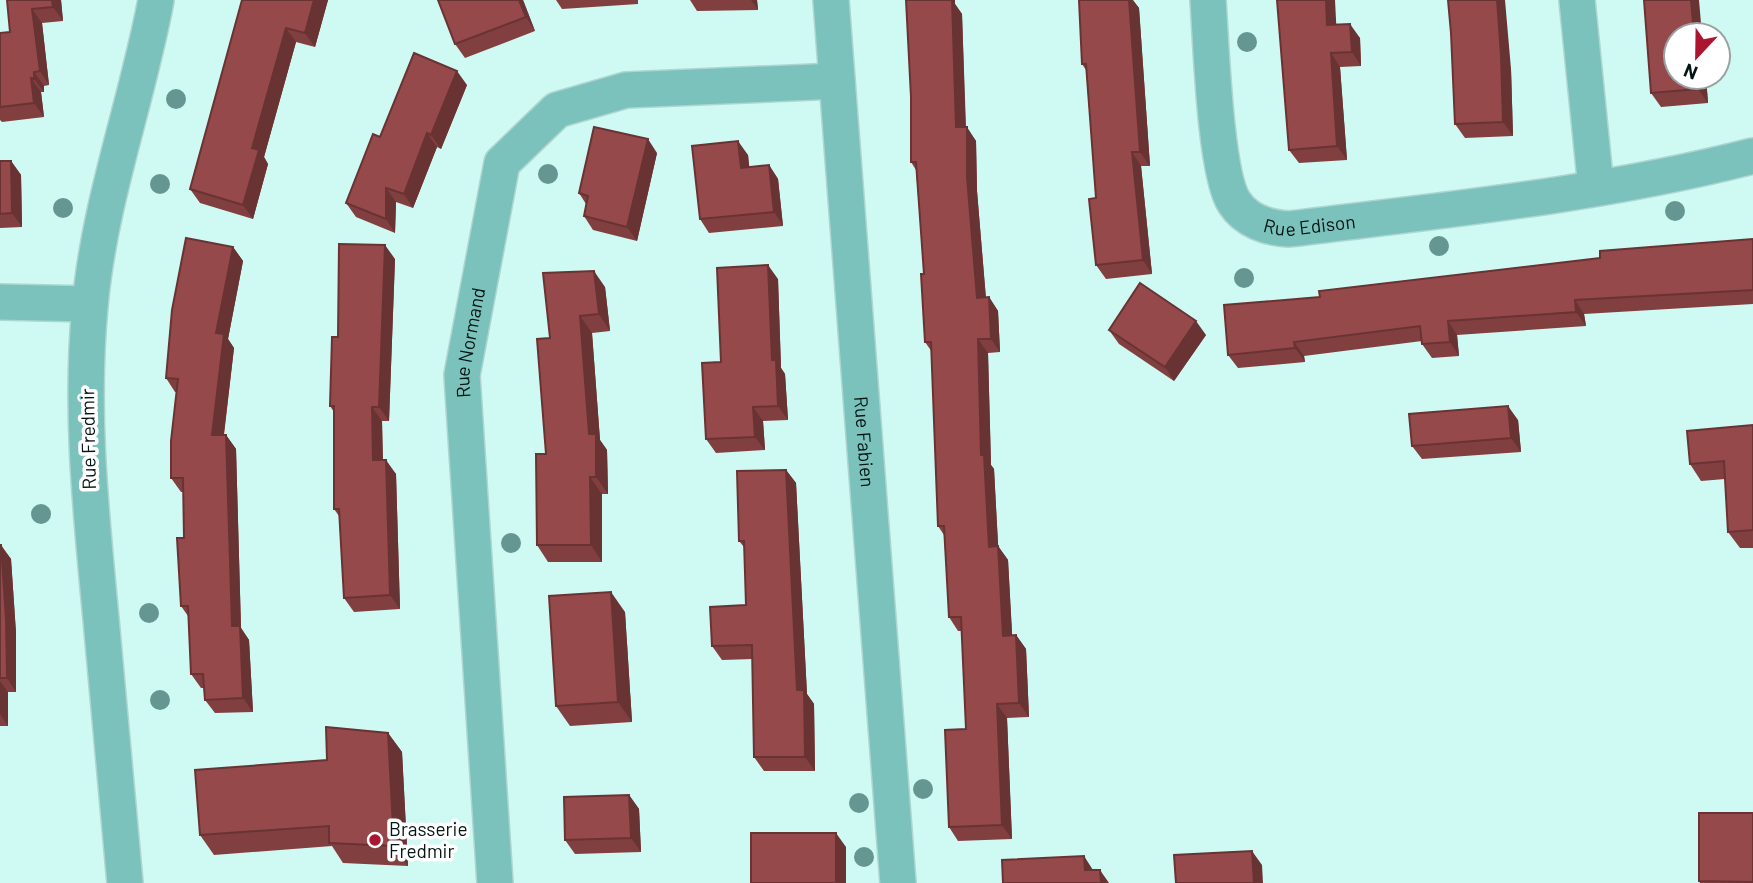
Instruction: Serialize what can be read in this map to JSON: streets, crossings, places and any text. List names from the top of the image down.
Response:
{
  "streets": {
    "street": [
      "Rue Edison",
      "Rue Normand",
      "Rue Fredmir",
      "Rue Fabien"
    ]
  },
  "crossings": [
    ["Rue Normand", "Rue Fabien"]
  ],
  "places": ["Brasserie Fredmir"],
  "north": "bottom"
}
